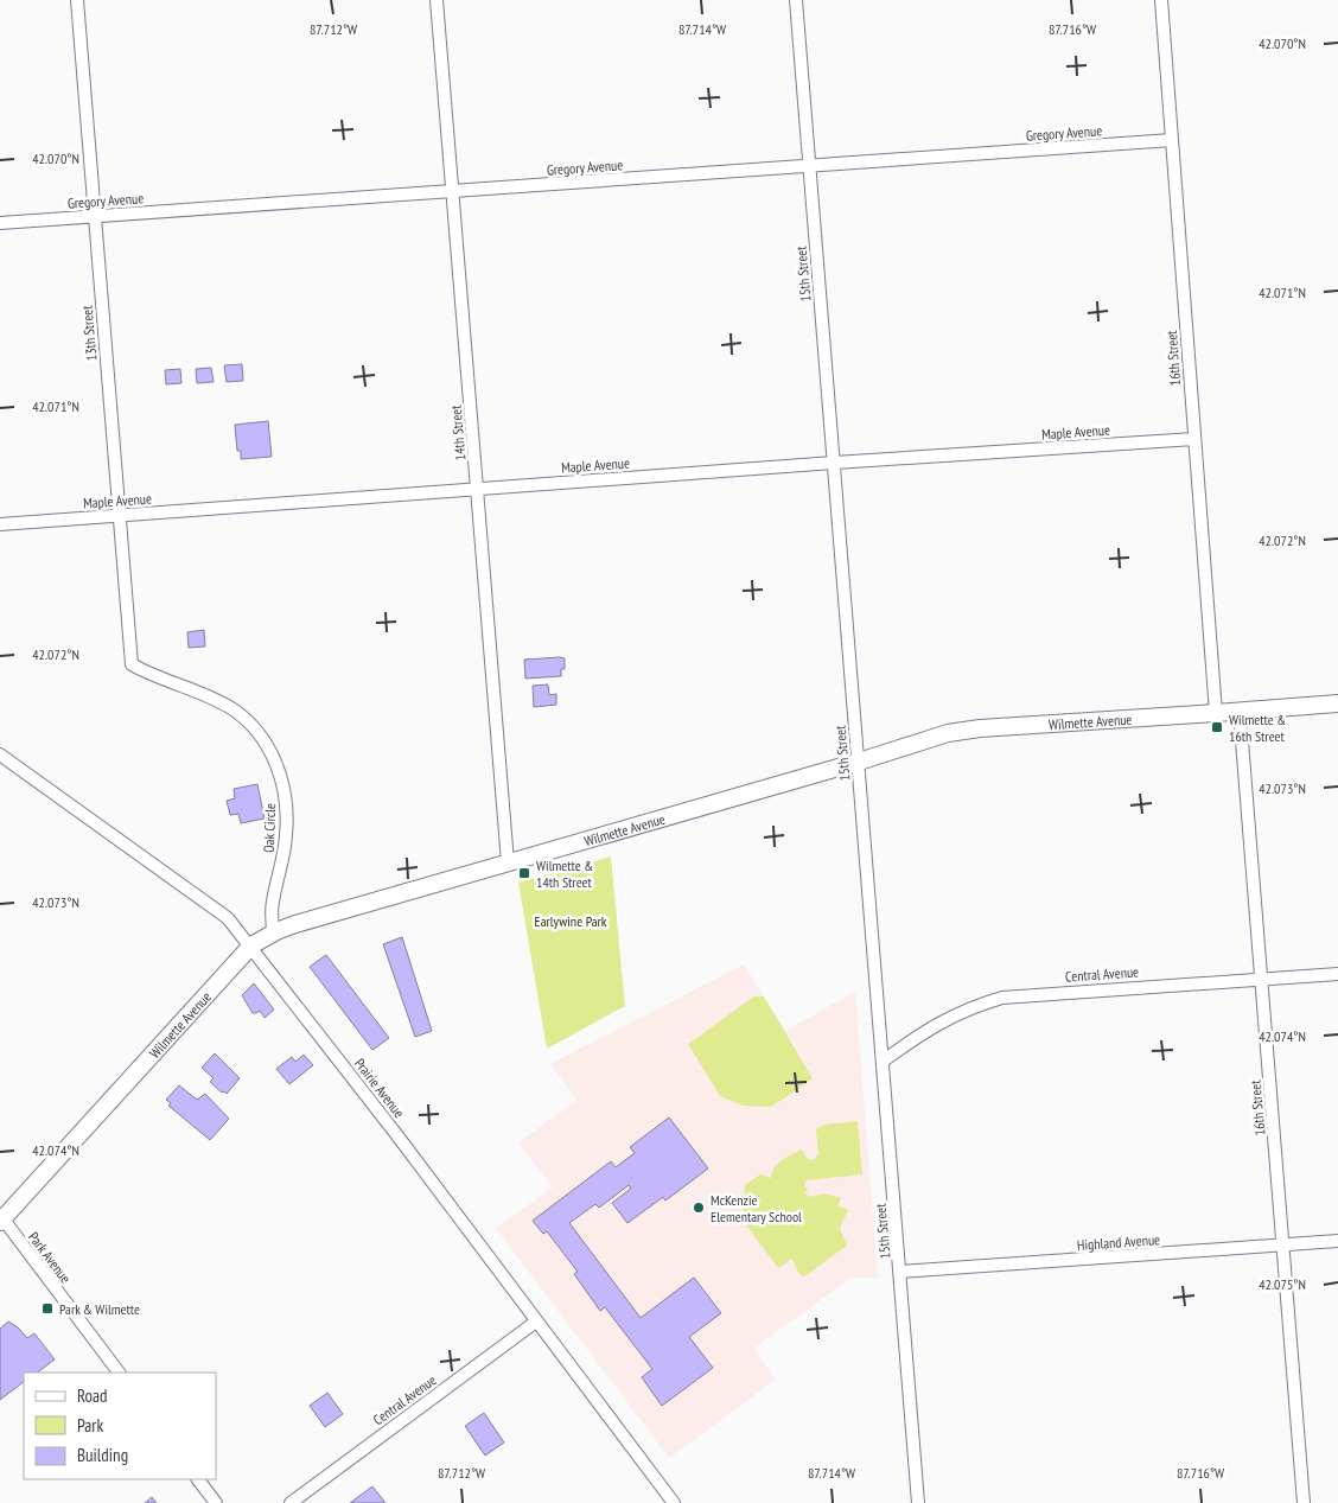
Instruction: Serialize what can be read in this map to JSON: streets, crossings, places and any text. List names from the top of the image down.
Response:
{
  "streets": {
    "street": [
      "Gregory Avenue",
      "15th Street",
      "13th Street",
      "16th Street",
      "Maple Avenue",
      "14th Street",
      "Wilmette Avenue",
      "Oak Circle",
      "Central Avenue",
      "Prairie Avenue",
      "Highland Avenue",
      "Park Avenue"
    ]
  },
  "crossings": [
    ["Gregory Avenue", "15th Street"],
    ["Gregory Avenue", "13th Street"],
    ["Gregory Avenue", "16th Street"],
    ["Gregory Avenue", "14th Street"],
    ["15th Street", "Maple Avenue"],
    ["15th Street", "Wilmette Avenue"],
    ["15th Street", "Central Avenue"],
    ["15th Street", "Highland Avenue"],
    ["13th Street", "Maple Avenue"],
    ["13th Street", "Oak Circle"],
    ["16th Street", "Maple Avenue"],
    ["16th Street", "Wilmette Avenue"],
    ["16th Street", "Central Avenue"],
    ["16th Street", "Highland Avenue"],
    ["Maple Avenue", "14th Street"],
    ["14th Street", "Wilmette Avenue"],
    ["Wilmette Avenue", "Oak Circle"],
    ["Wilmette Avenue", "Prairie Avenue"],
    ["Wilmette Avenue", "Park Avenue"],
    ["Central Avenue", "Prairie Avenue"]
  ],
  "parks": ["Earlywine Park"],
  "places": {
    "transit": ["Wilmette & 16th Street", "Wilmette & 14th Street", "Park & Wilmette"],
    "other": ["McKenzie Elementary School"]
  },
  "legend": ["Road", "Park", "Building"],
  "coordinates": [
    "87.712°W",
    "87.714°W",
    "87.716°W",
    "42.070°N",
    "42.071°N",
    "42.072°N",
    "42.073°N",
    "42.074°N",
    "42.075°N"
  ]
}
